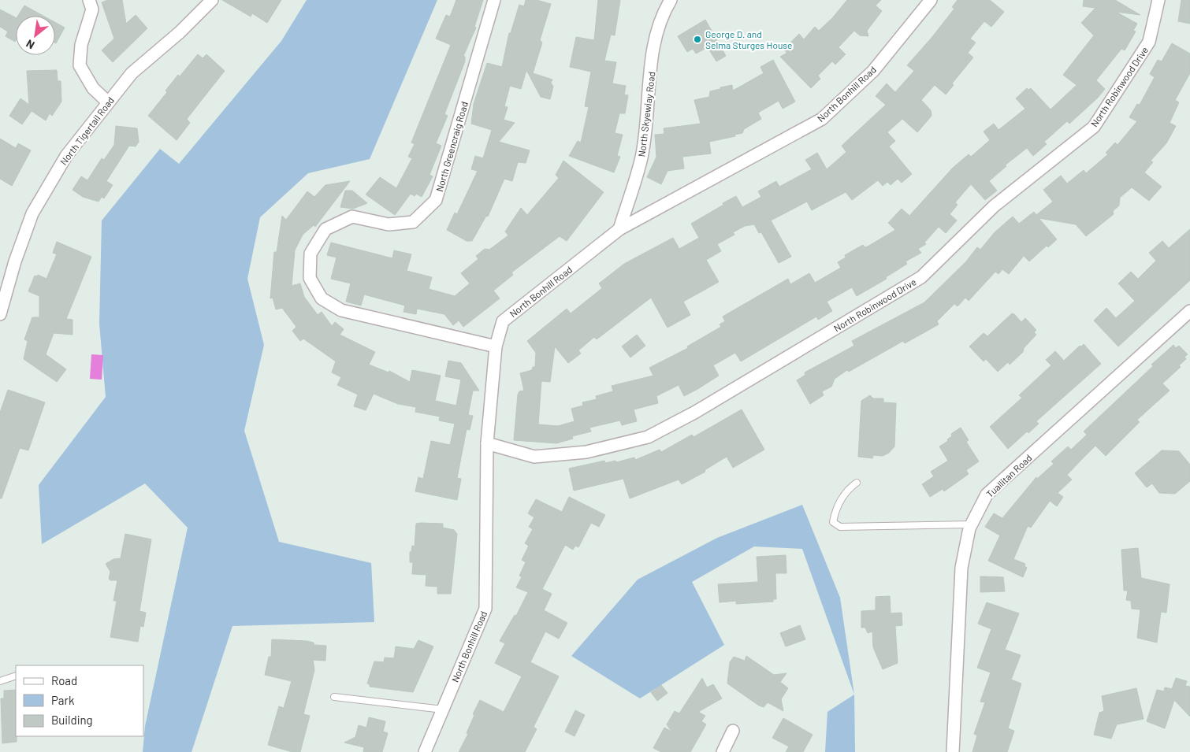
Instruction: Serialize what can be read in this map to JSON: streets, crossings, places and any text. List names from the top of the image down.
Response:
{
  "streets": {
    "street": [
      "North Robinwood Drive",
      "North Bonhill Road",
      "North Skyewiay Road",
      "North Tigertail Road",
      "North Greencraig Road",
      "Tuallitan Road"
    ]
  },
  "crossings": [
    ["North Robinwood Drive", "North Bonhill Road"],
    ["North Bonhill Road", "North Skyewiay Road"],
    ["North Bonhill Road", "North Greencraig Road"]
  ],
  "places": ["George D. and Selma Sturges House"],
  "legend": ["Road", "Park", "Building"],
  "north": "bottom left"
}
